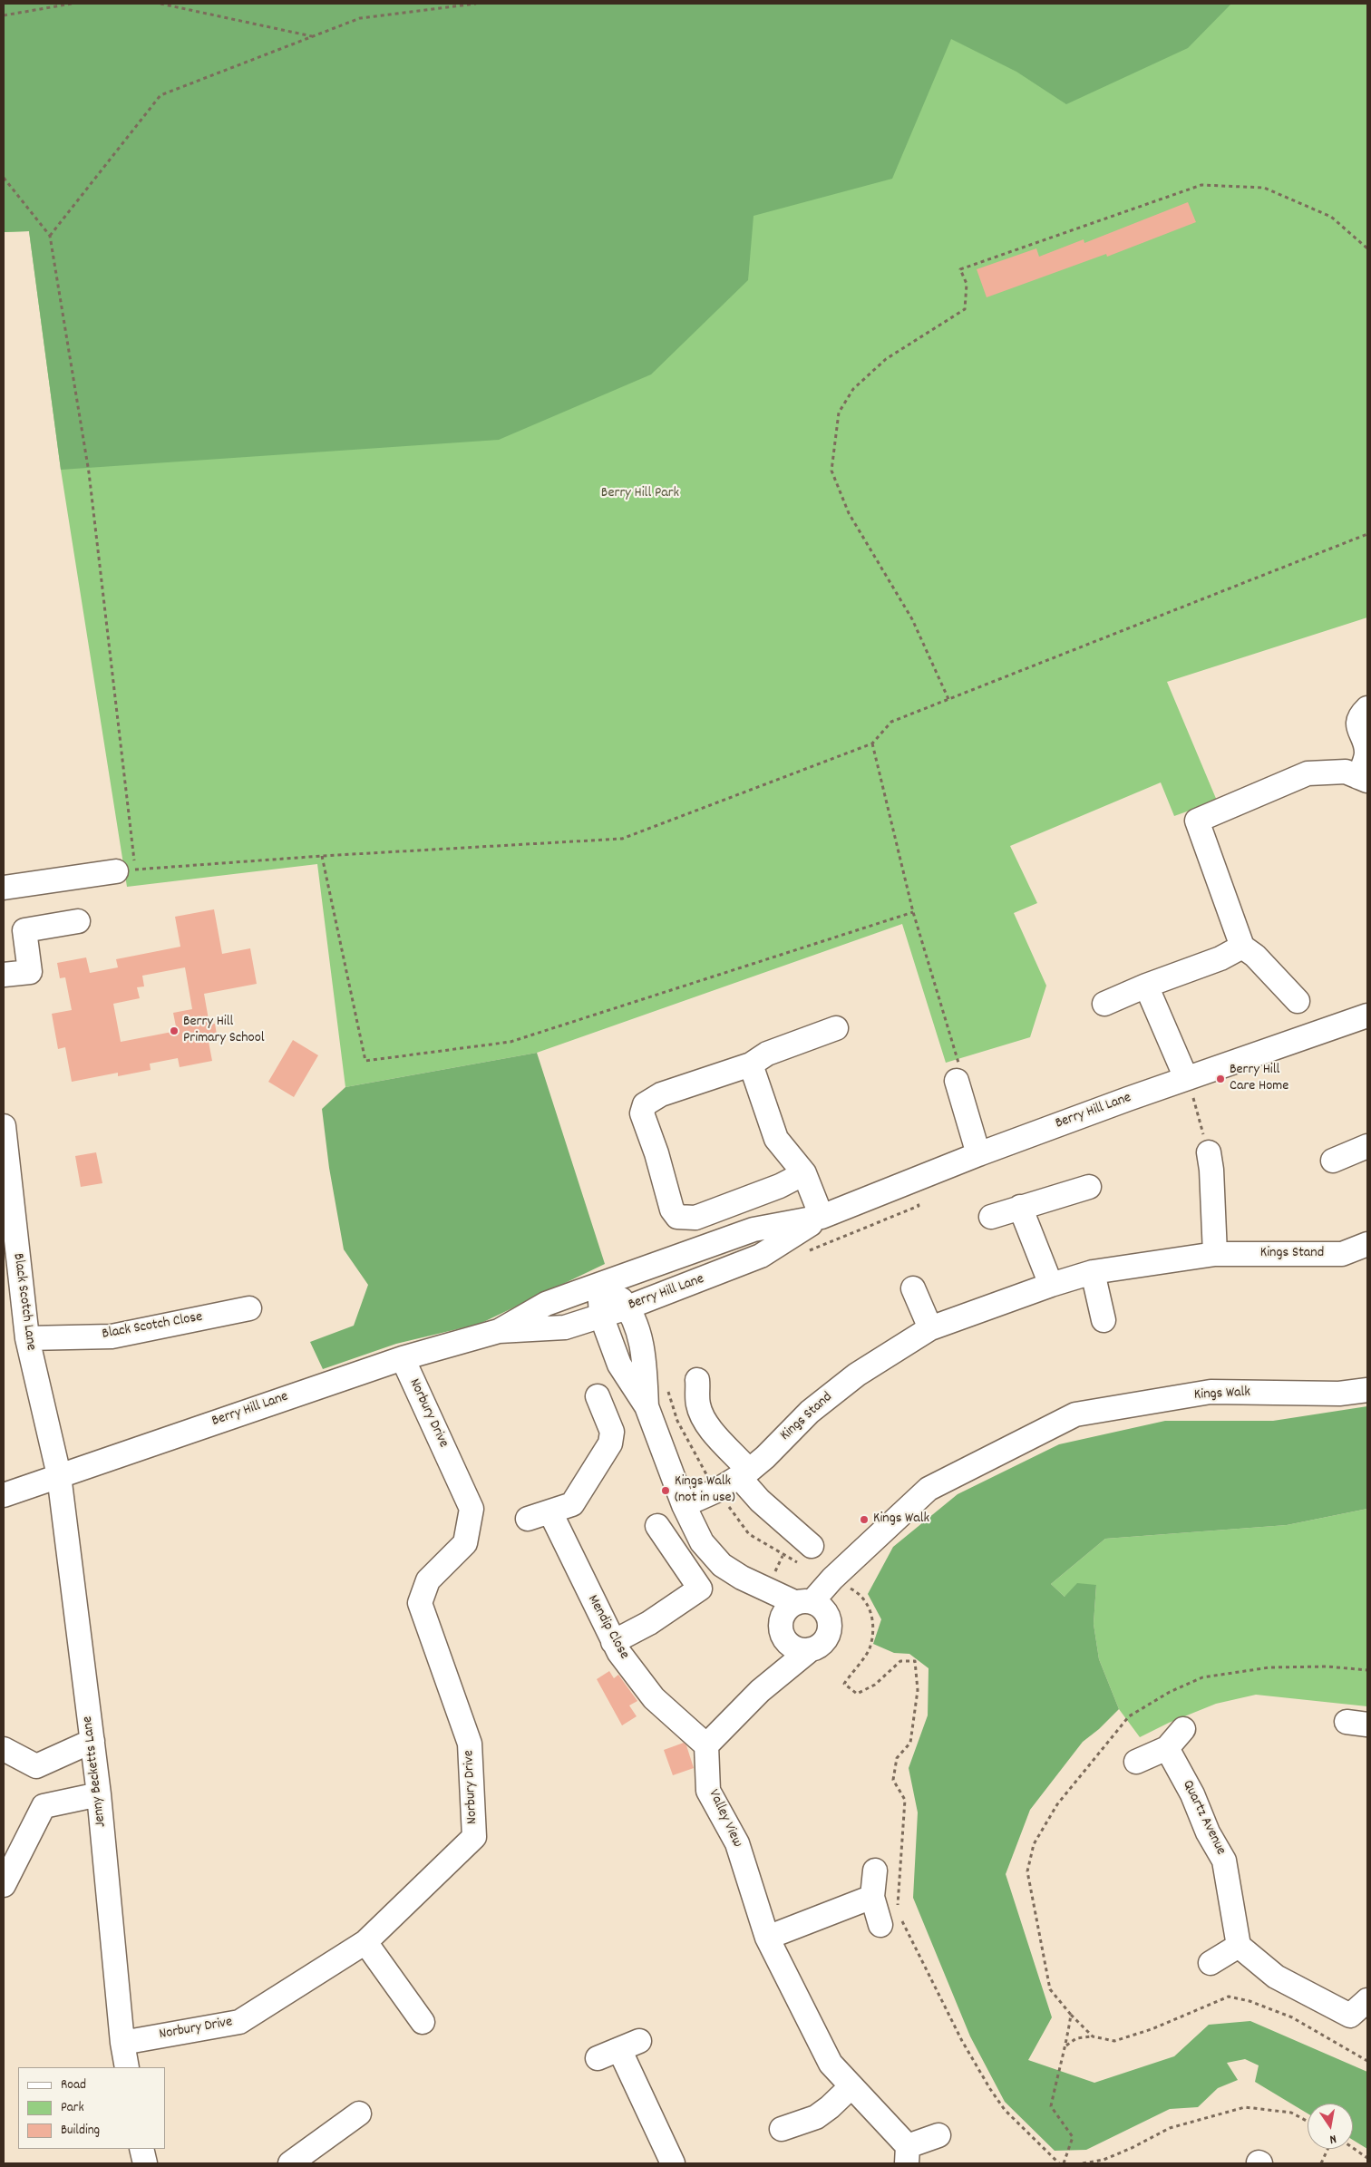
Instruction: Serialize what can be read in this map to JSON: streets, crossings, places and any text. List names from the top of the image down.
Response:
{
  "streets": {
    "street": [
      "Berry Hill Lane",
      "Kings Stand",
      "Black Scotch Lane",
      "Black Scotch Close",
      "Kings Walk",
      "Norbury Drive",
      "Mendip Close",
      "Jenny Becketts Lane",
      "Quartz Avenue",
      "Valley View"
    ]
  },
  "crossings": [
    ["Berry Hill Lane", "Black Scotch Lane"],
    ["Berry Hill Lane", "Norbury Drive"],
    ["Berry Hill Lane", "Jenny Becketts Lane"],
    ["Black Scotch Lane", "Black Scotch Close"],
    ["Black Scotch Lane", "Jenny Becketts Lane"],
    ["Norbury Drive", "Jenny Becketts Lane"],
    ["Mendip Close", "Valley View"]
  ],
  "parks": ["Berry Hill Park"],
  "places": [
    "Berry Hill Primary School",
    "Berry Hill Care Home",
    "Kings Walk (not in use)",
    "Kings Walk"
  ],
  "legend": ["Road", "Park", "Building"],
  "north": "bottom"
}
